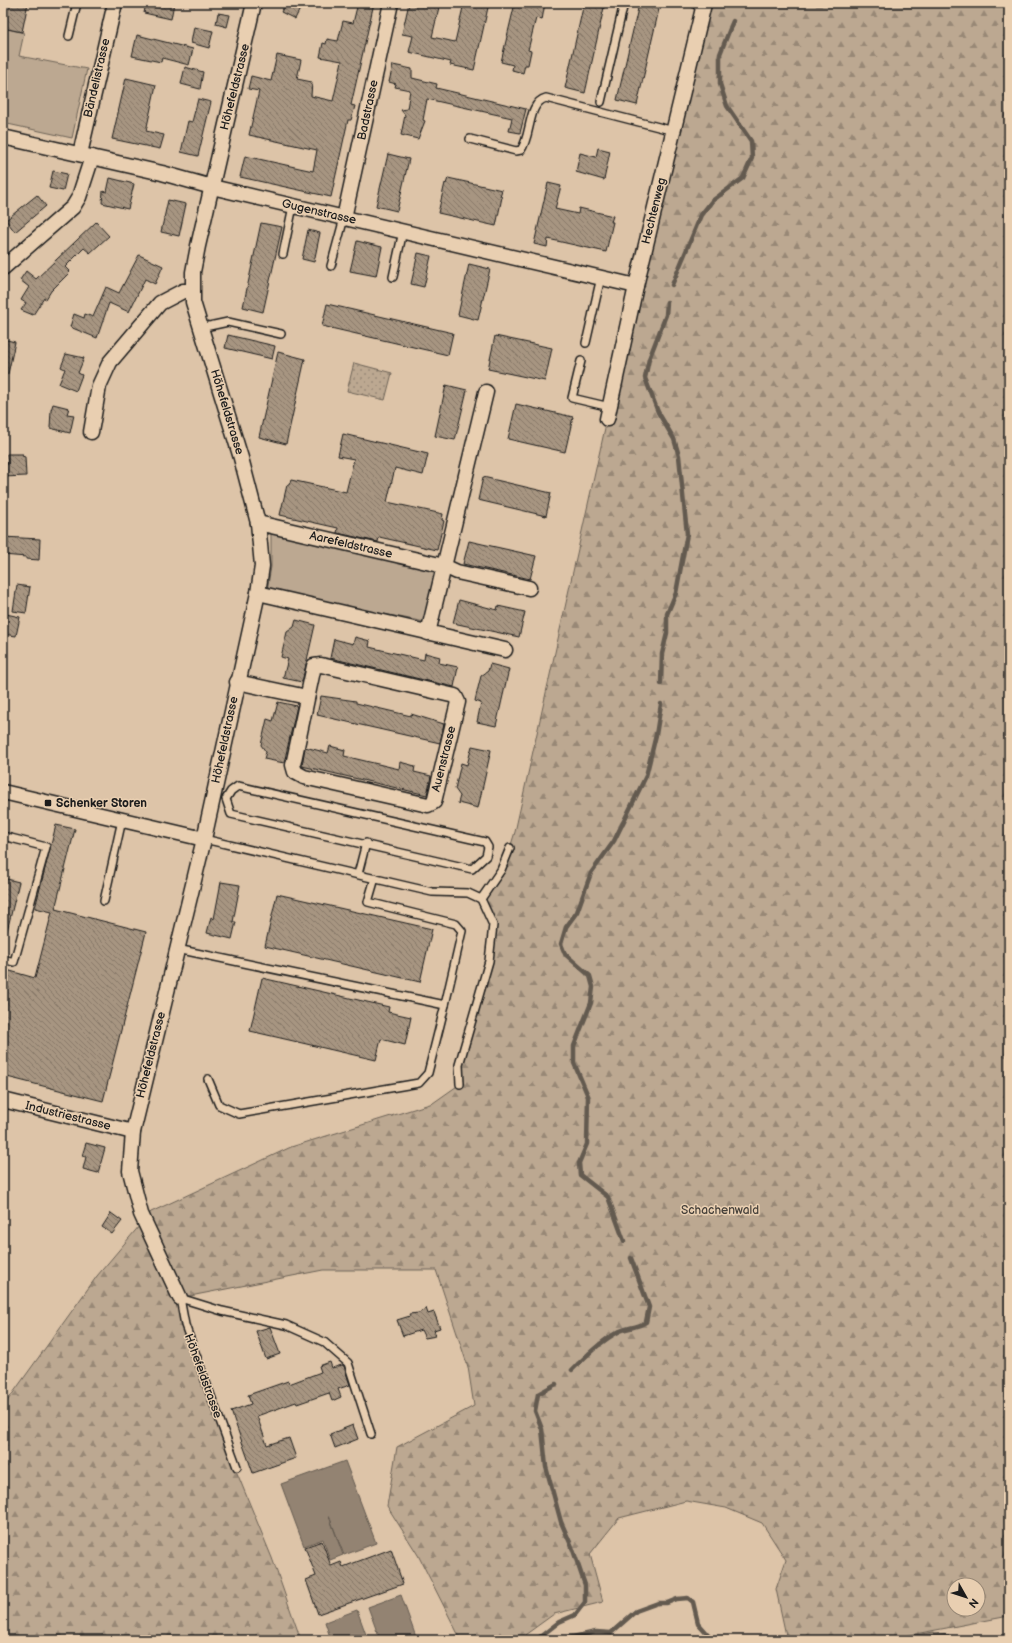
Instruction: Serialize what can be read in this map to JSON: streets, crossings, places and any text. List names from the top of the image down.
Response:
{
  "streets": {
    "street": [
      "Bändelistrasse",
      "Höhefeldstrasse",
      "Badstrasse",
      "Hechtenweg",
      "Gugenstrasse",
      "Aarefeldstrasse",
      "Auenstrasse",
      "Industriestrasse"
    ]
  },
  "crossings": [
    ["Bändelistrasse", "Gugenstrasse"],
    ["Höhefeldstrasse", "Gugenstrasse"],
    ["Höhefeldstrasse", "Aarefeldstrasse"],
    ["Höhefeldstrasse", "Industriestrasse"],
    ["Badstrasse", "Gugenstrasse"],
    ["Hechtenweg", "Gugenstrasse"]
  ],
  "parks": ["Schachenwald"],
  "places": {
    "transit": ["Schenker Storen"]
  },
  "north": "bottom right"
}
